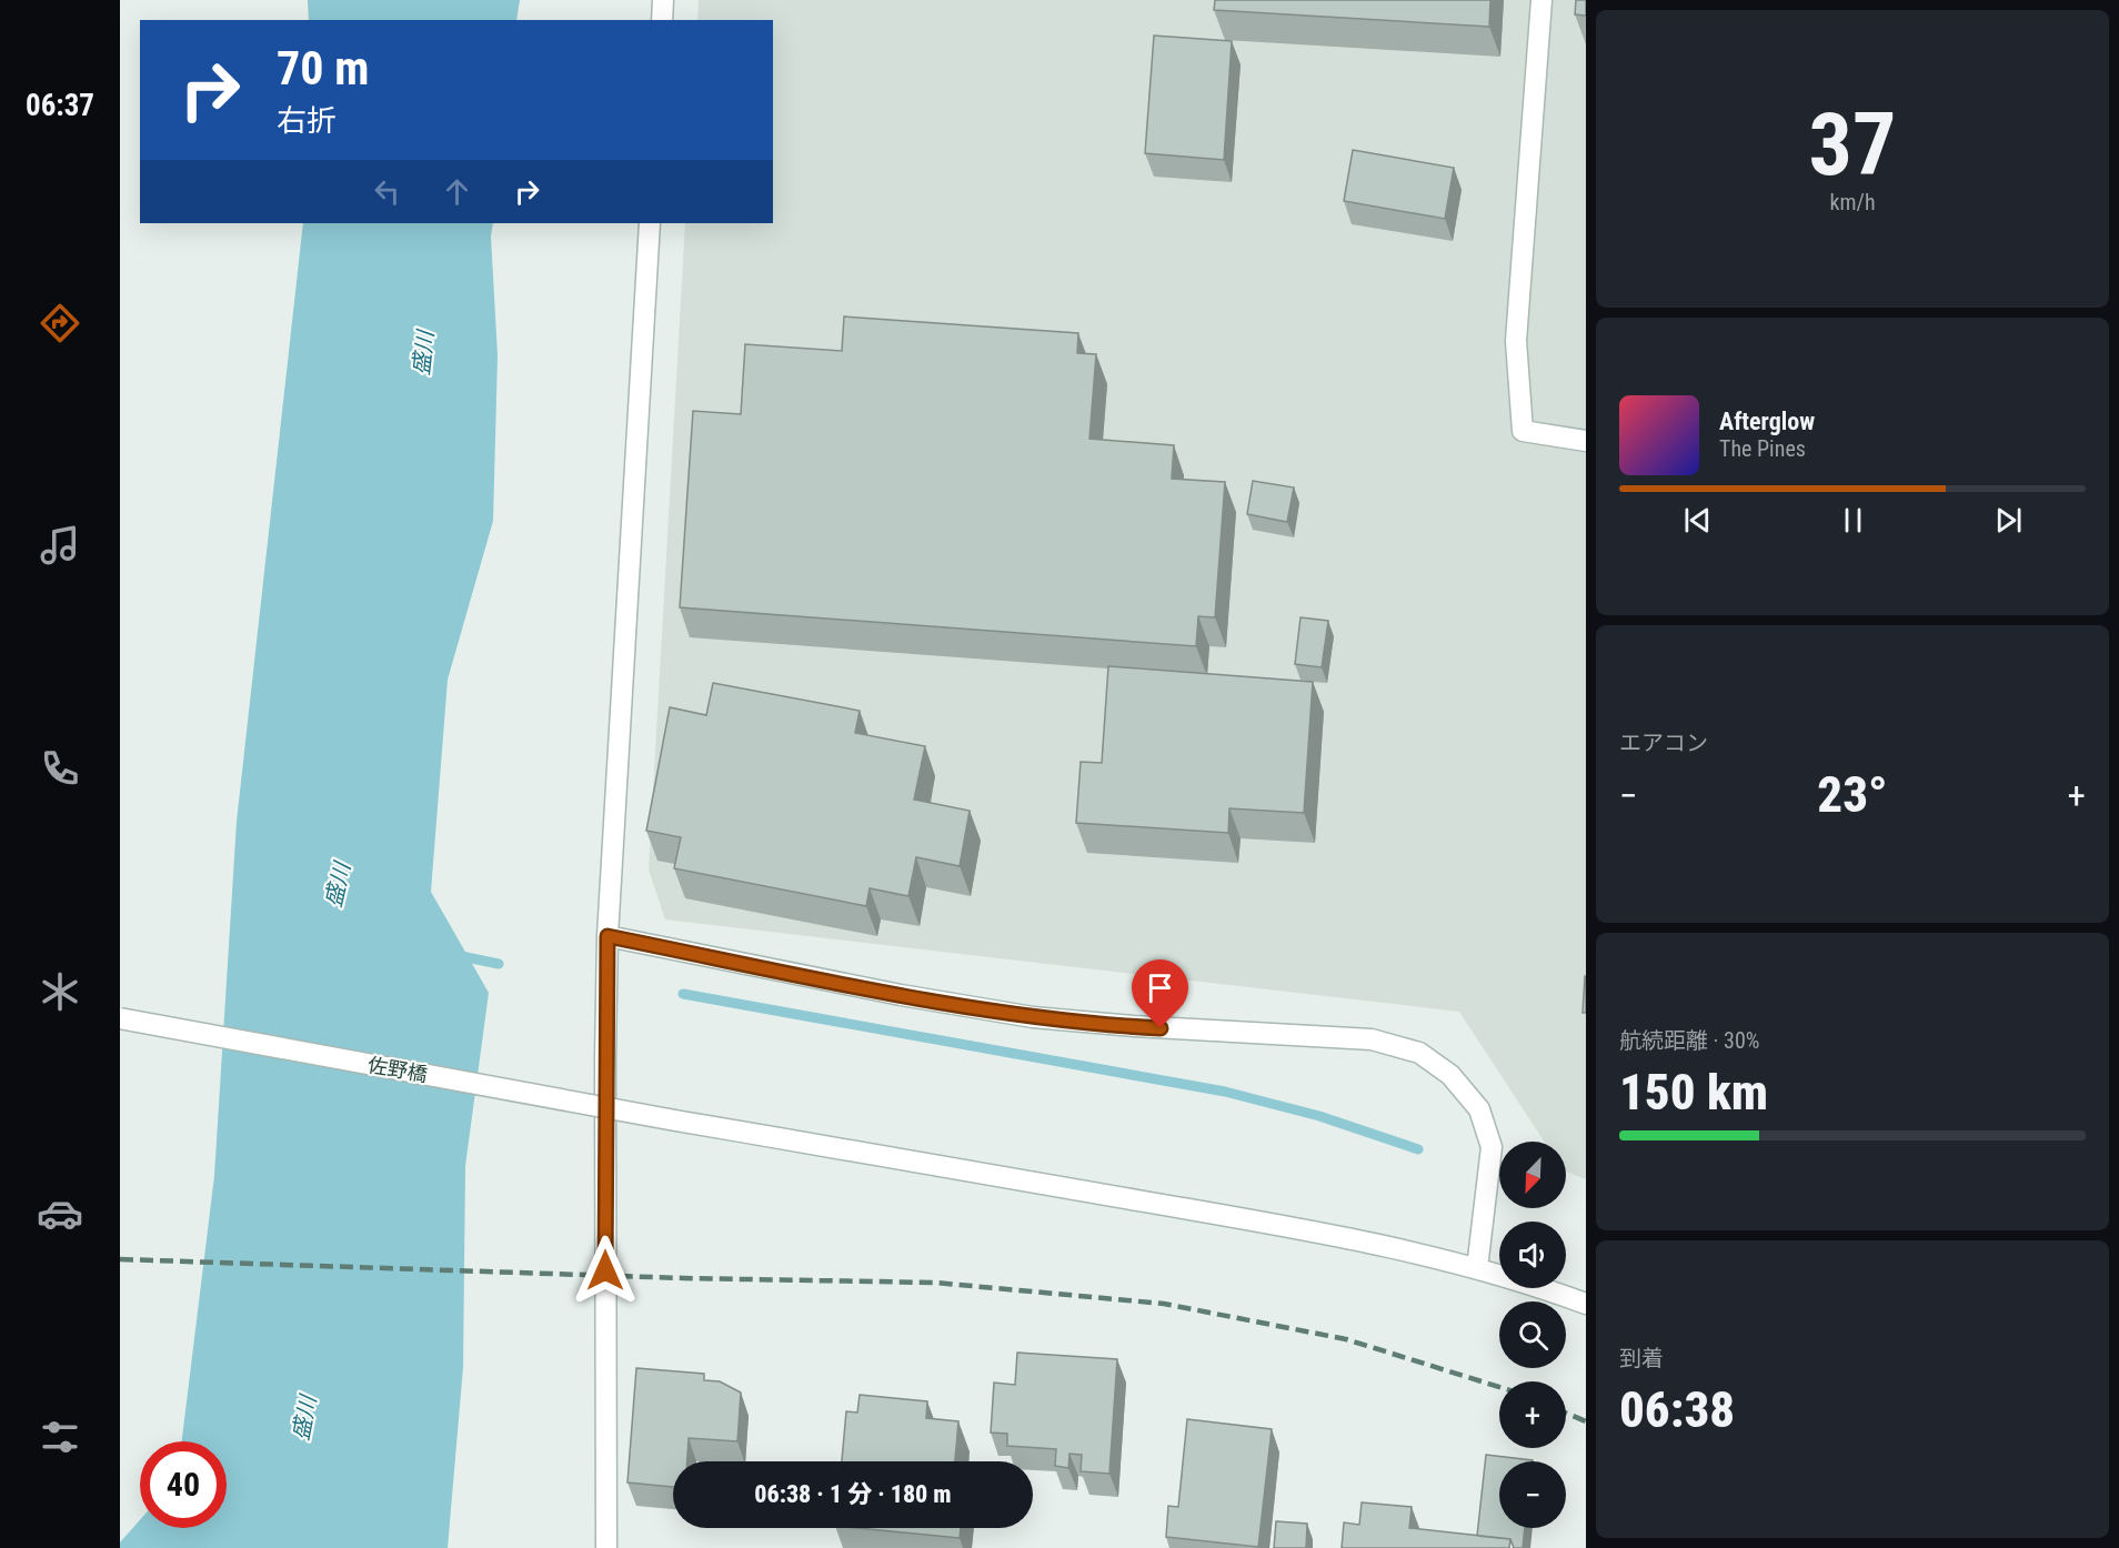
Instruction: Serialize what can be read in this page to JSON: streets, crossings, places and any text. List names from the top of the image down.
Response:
{
  "streets": {
    "street": ["佐野橋"]
  },
  "water": ["盛川"],
  "north": "bottom left",
  "page": {
    "tabs": "06:37",
    "tile": [
      ["37", "km/h"],
      "エアコン",
      ["航続距離 · 30%", "150 km"],
      ["到着", "06:38"]
    ],
    "turn": ["70 m", "右折"],
    "song": ["Afterglow", "The Pines"],
    "heat": ["−", "23°", "+"],
    "map_buttons": ["+", "−"],
    "limit": "40",
    "trip": "06:38 · 1 分 · 180 m"
  }
}
